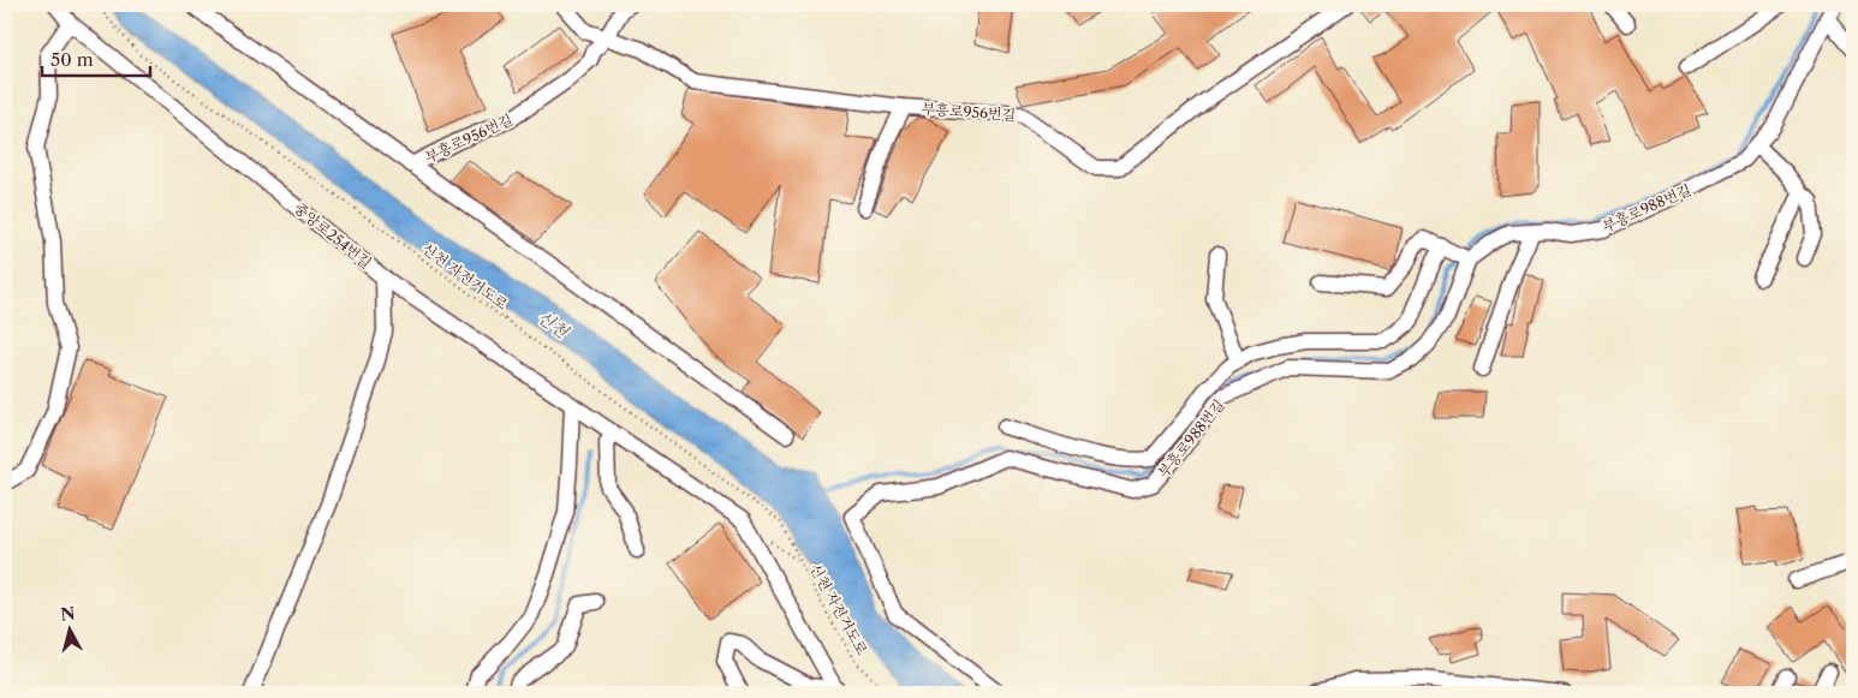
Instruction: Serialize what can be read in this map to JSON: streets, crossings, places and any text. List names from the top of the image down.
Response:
{
  "streets": {
    "street": ["부흥로956번길", "부흥로988번길", "중앙로254번길"],
    "path": ["신천 자전거도로"]
  },
  "water": ["신천"],
  "scale_bar": "50 m",
  "north": "top"
}
